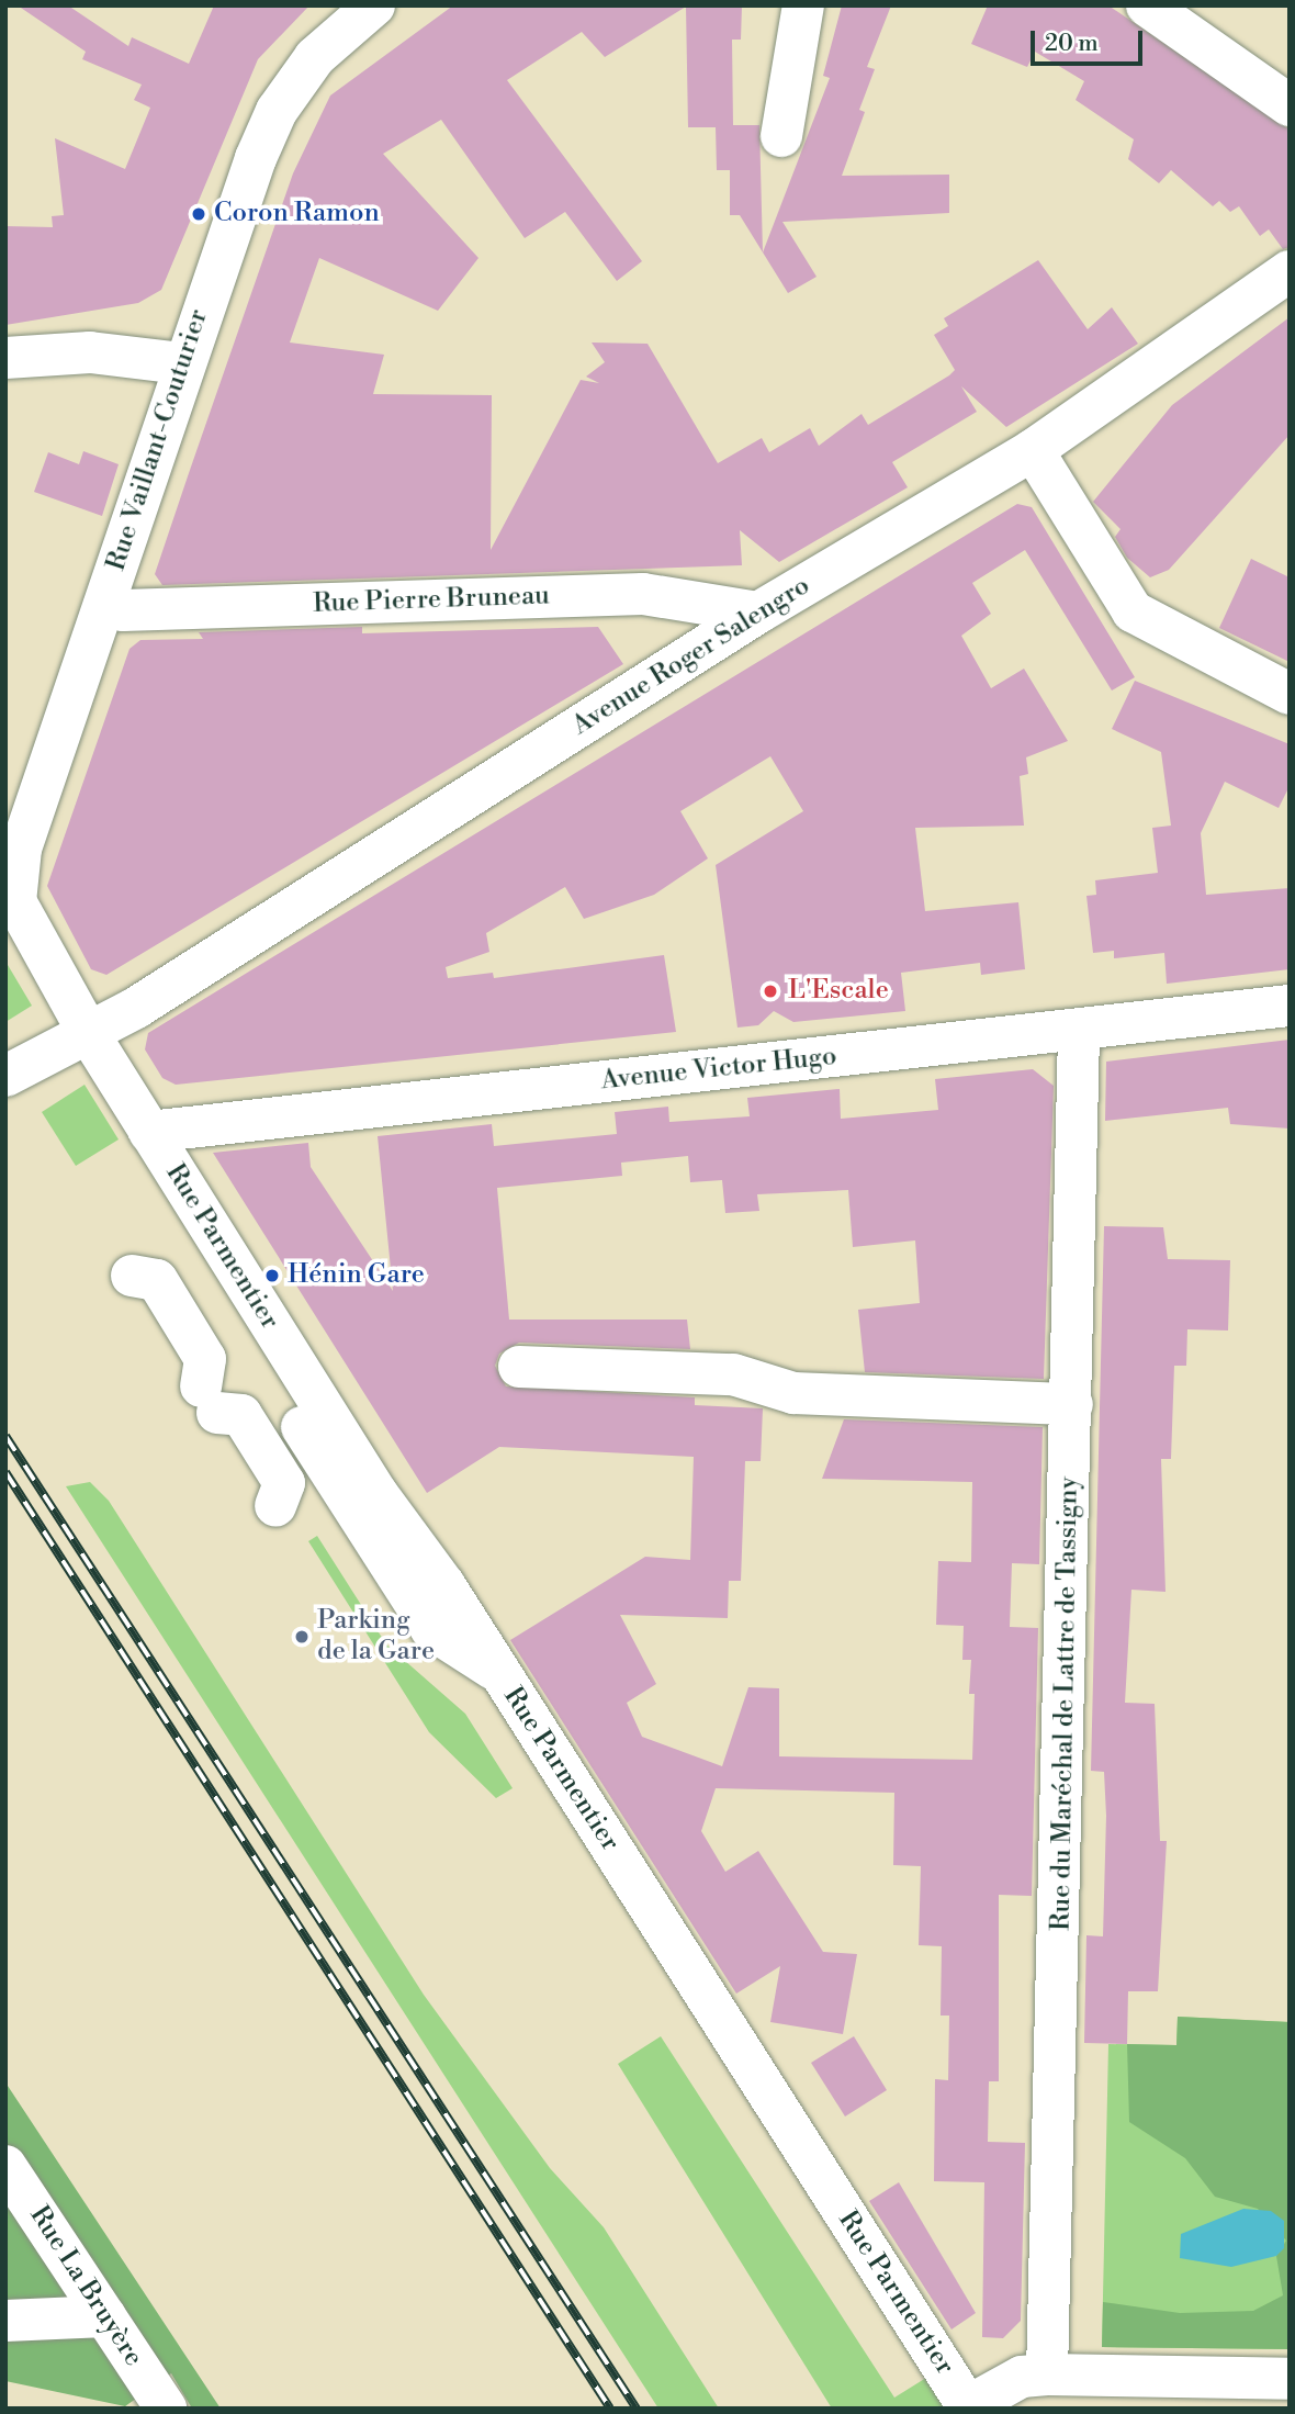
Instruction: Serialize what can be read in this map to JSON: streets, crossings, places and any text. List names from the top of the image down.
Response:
{
  "streets": {
    "street": [
      "Rue Vaillant-Couturier",
      "Rue Pierre Bruneau",
      "Avenue Roger Salengro",
      "Avenue Victor Hugo",
      "Rue Parmentier",
      "Rue du Maréchal de Lattre de Tassigny",
      "Rue La Bruyère"
    ]
  },
  "crossings": [
    ["Rue Vaillant-Couturier", "Rue Pierre Bruneau"],
    ["Rue Vaillant-Couturier", "Rue Parmentier"],
    ["Rue Pierre Bruneau", "Avenue Roger Salengro"],
    ["Avenue Roger Salengro", "Rue Parmentier"],
    ["Avenue Victor Hugo", "Rue Parmentier"],
    ["Avenue Victor Hugo", "Rue du Maréchal de Lattre de Tassigny"]
  ],
  "places": [
    "Coron Ramon",
    "L'Escale",
    "Hénin Gare",
    "Parking de la Gare"
  ],
  "scale_bar": "20 m"
}
